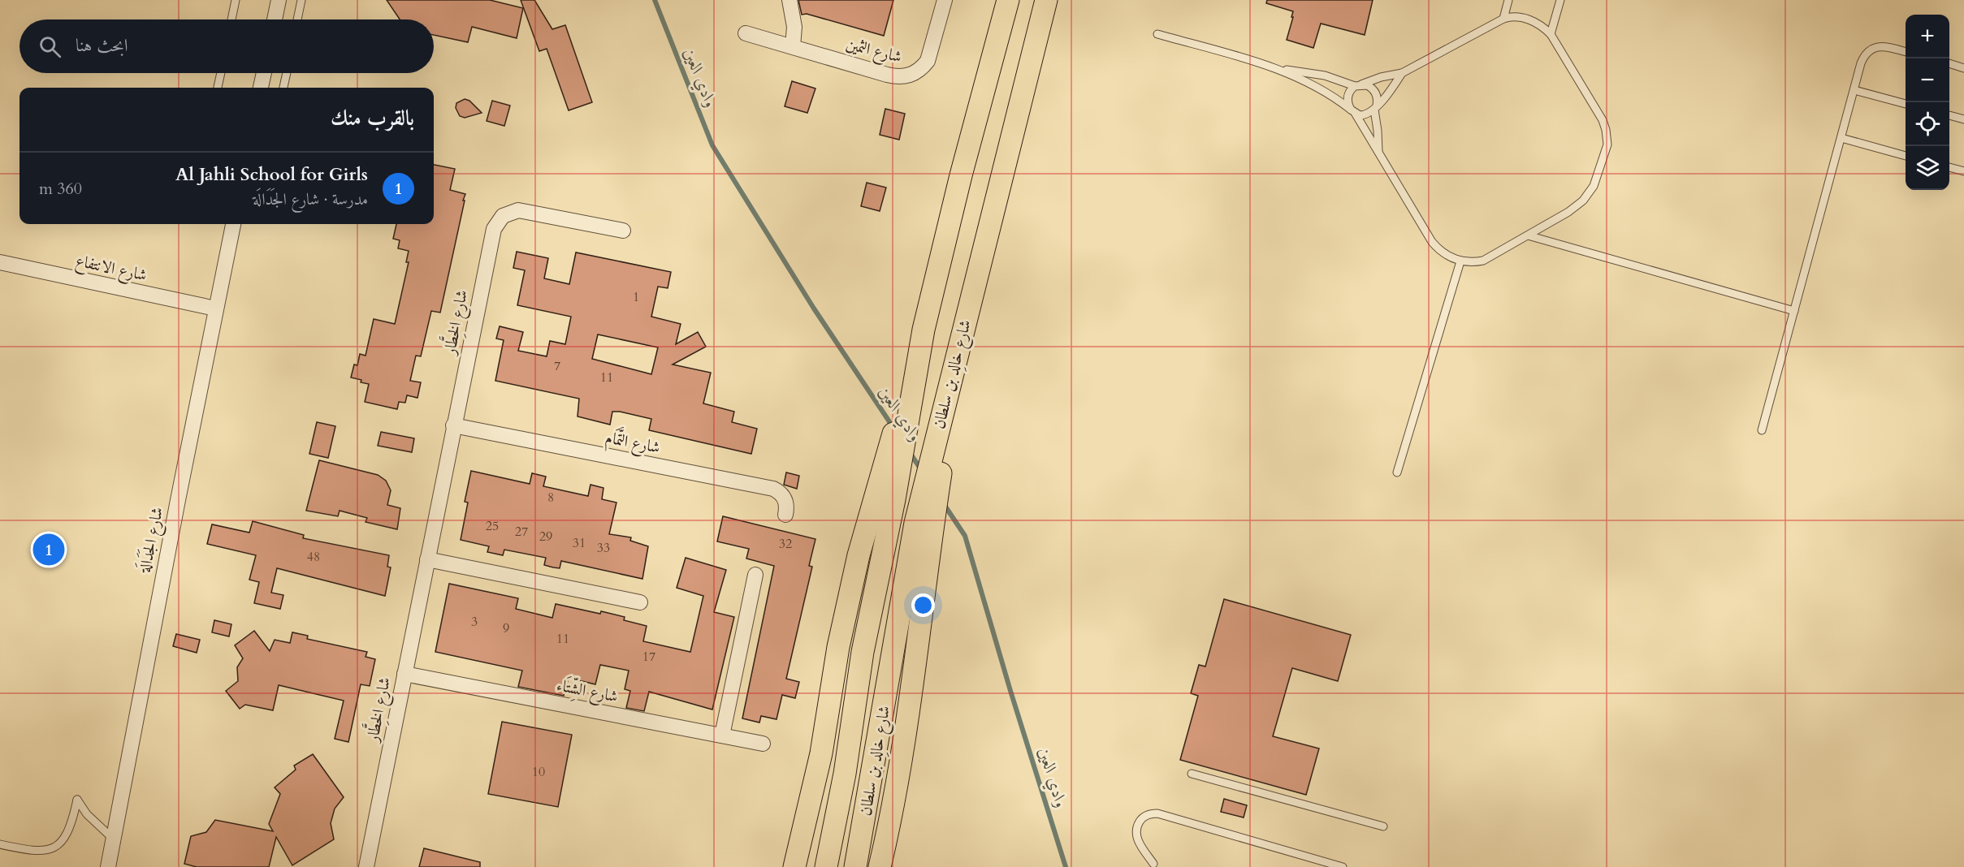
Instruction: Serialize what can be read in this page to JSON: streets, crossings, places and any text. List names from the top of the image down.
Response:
{
  "streets": {
    "main road": ["شارع خالِد بن سلطان"],
    "street": [
      "شارع الثمين",
      "شارع الانتفاع",
      "شارع الخِطَّار",
      "شارع التَّمَام",
      "شارع الجَدَالَة",
      "شارع الشِّتَاء"
    ]
  },
  "crossings": [
    ["شارع الانتفاع", "شارع الجَدَالَة"],
    ["شارع الخِطَّار", "شارع التَّمَام"],
    ["شارع الخِطَّار", "شارع الشِّتَاء"]
  ],
  "water": ["وادي العين"],
  "house_numbers": [
    "1",
    "7",
    "11",
    "8",
    "25",
    "27",
    "29",
    "31",
    "32",
    "33",
    "48",
    "3",
    "9",
    "11",
    "17",
    "10"
  ],
  "page": {
    "map_buttons": ["+", "−"],
    "search": "ابحث هنا",
    "heading": "بالقرب منك",
    "list": [
      {
        "mark": "1",
        "name": "Al Jahli School for Girls",
        "note": "مدرسة · شارع الجَدَالَة",
        "value": "360 m"
      }
    ],
    "pins": "1"
  }
}
